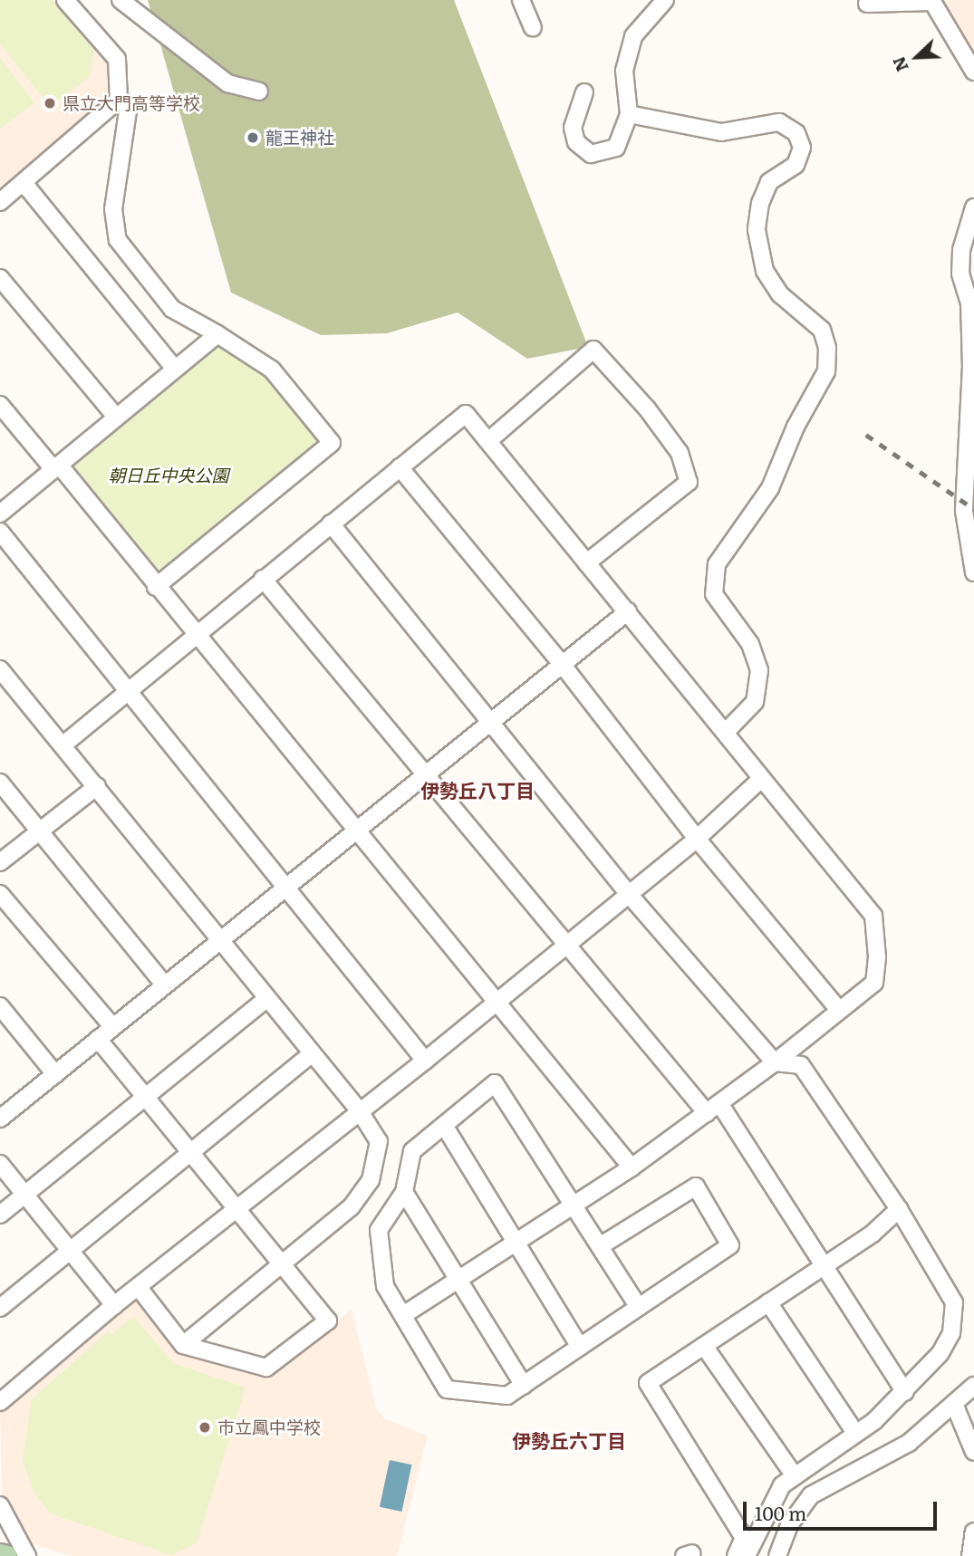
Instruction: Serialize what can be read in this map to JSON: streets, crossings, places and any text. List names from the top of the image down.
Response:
{
  "districts": ["伊勢丘八丁目", "伊勢丘六丁目"],
  "parks": ["朝日丘中央公園"],
  "places": ["県立大門高等学校", "龍王神社", "市立鳳中学校"],
  "scale_bar": "100 m",
  "north": "bottom left"
}
